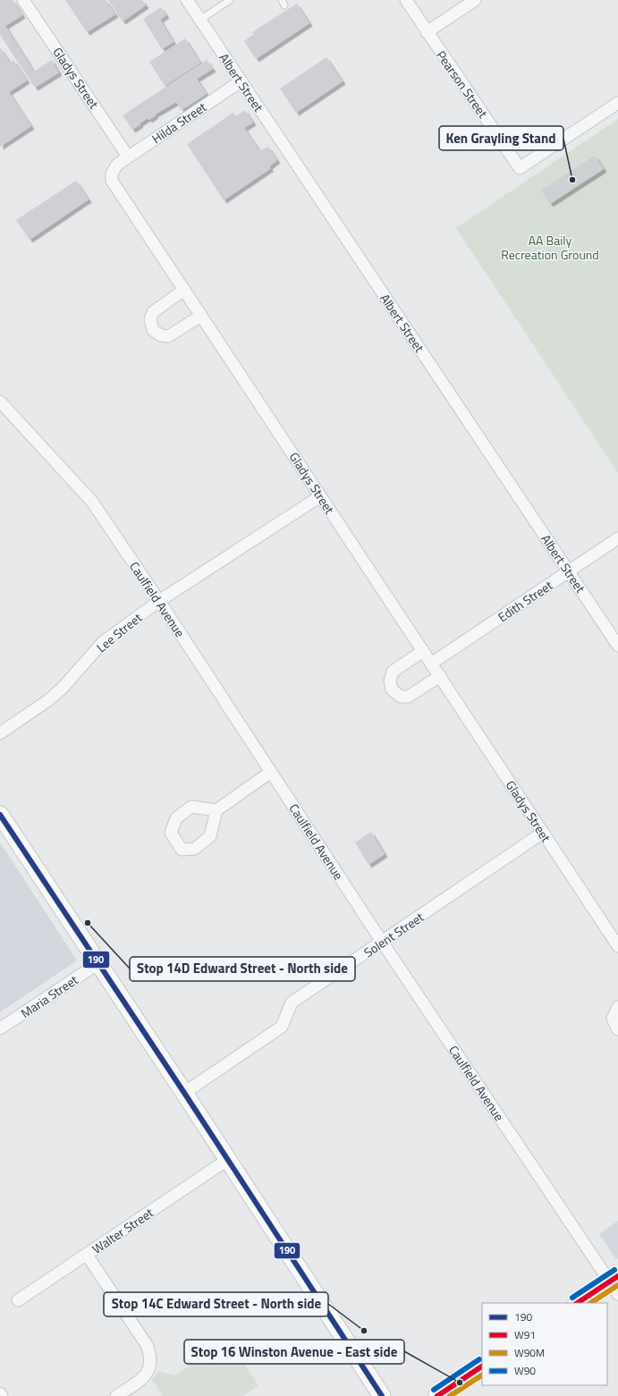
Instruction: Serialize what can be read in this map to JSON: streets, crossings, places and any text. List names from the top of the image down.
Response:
{
  "streets": {
    "street": [
      "Gladys Street",
      "Albert Street",
      "Pearson Street",
      "Hilda Street",
      "Caulfield Avenue",
      "Edith Street",
      "Lee Street",
      "Solent Street",
      "Maria Street",
      "Walter Street"
    ]
  },
  "crossings": [
    ["Gladys Street", "Hilda Street"],
    ["Gladys Street", "Edith Street"],
    ["Gladys Street", "Lee Street"],
    ["Gladys Street", "Solent Street"],
    ["Albert Street", "Hilda Street"],
    ["Albert Street", "Edith Street"],
    ["Caulfield Avenue", "Lee Street"],
    ["Caulfield Avenue", "Solent Street"]
  ],
  "parks": ["AA Baily Recreation Ground"],
  "places": [
    "Ken Grayling Stand",
    "Stop 14D Edward Street - North side",
    "Stop 14C Edward Street - North side",
    "Stop 16 Winston Avenue - East side"
  ],
  "lines": [
    "transit line 190",
    "transit line W90",
    "transit line W91",
    "transit line W90M"
  ],
  "legend": [
    "190",
    "W91",
    "W90M",
    "W90"
  ]
}
